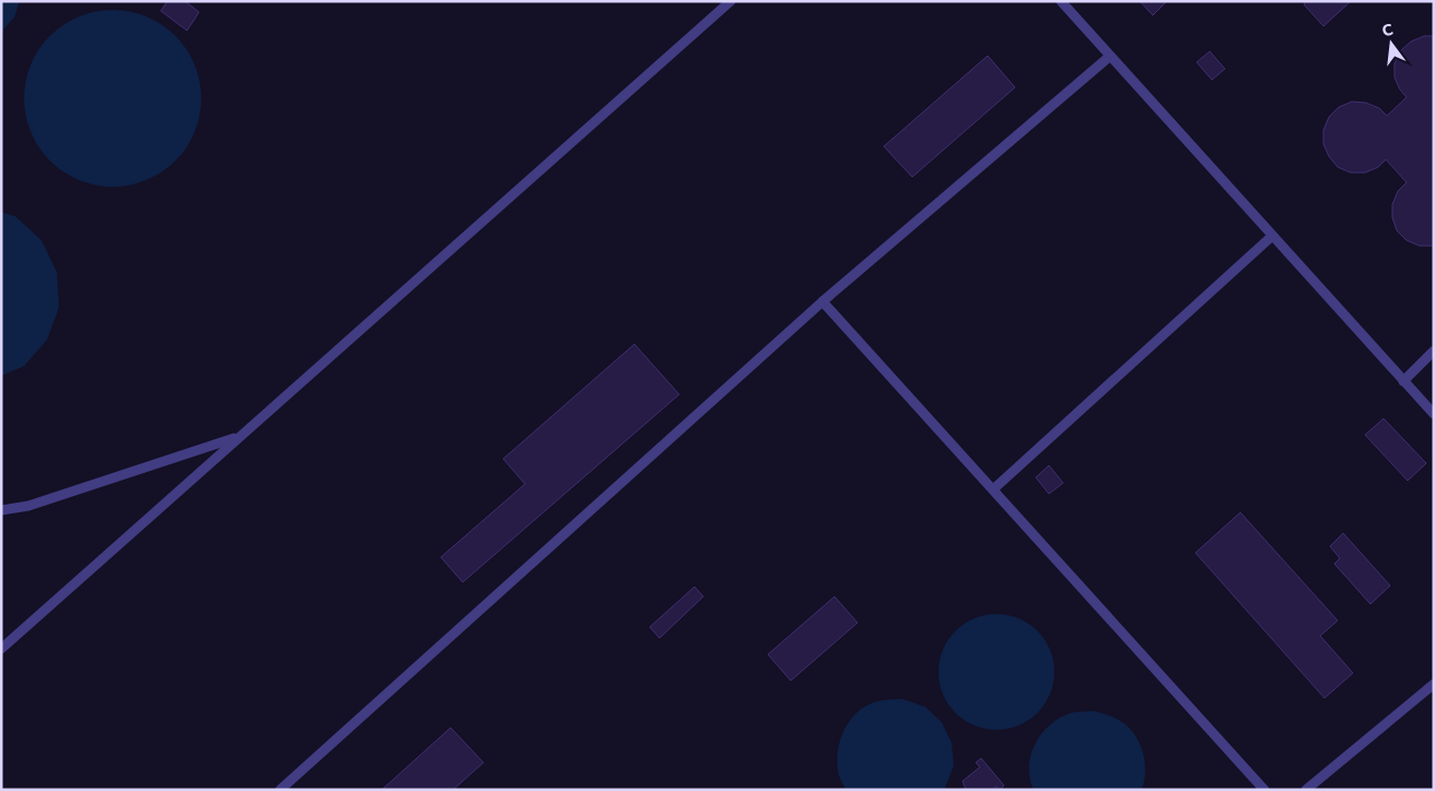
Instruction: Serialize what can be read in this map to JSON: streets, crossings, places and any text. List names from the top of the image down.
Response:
{
  "north": "top"
}
